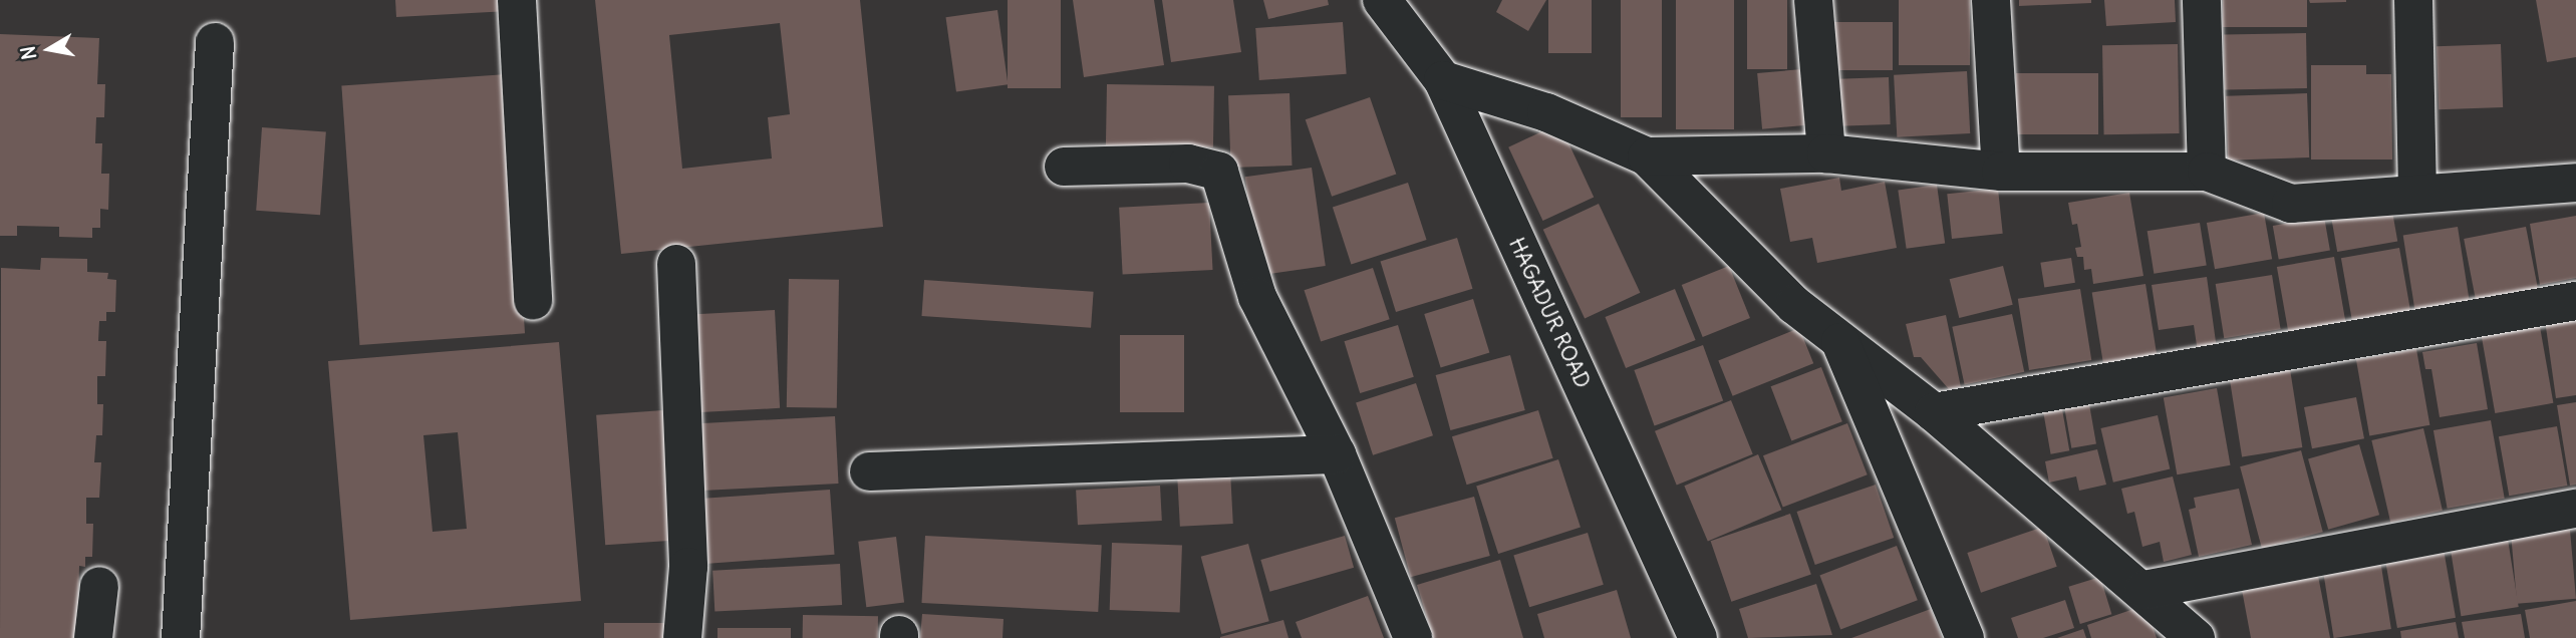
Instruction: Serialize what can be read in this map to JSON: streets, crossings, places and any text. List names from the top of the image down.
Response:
{
  "streets": {
    "street": ["HAGADUR ROAD"]
  },
  "north": "left"
}
